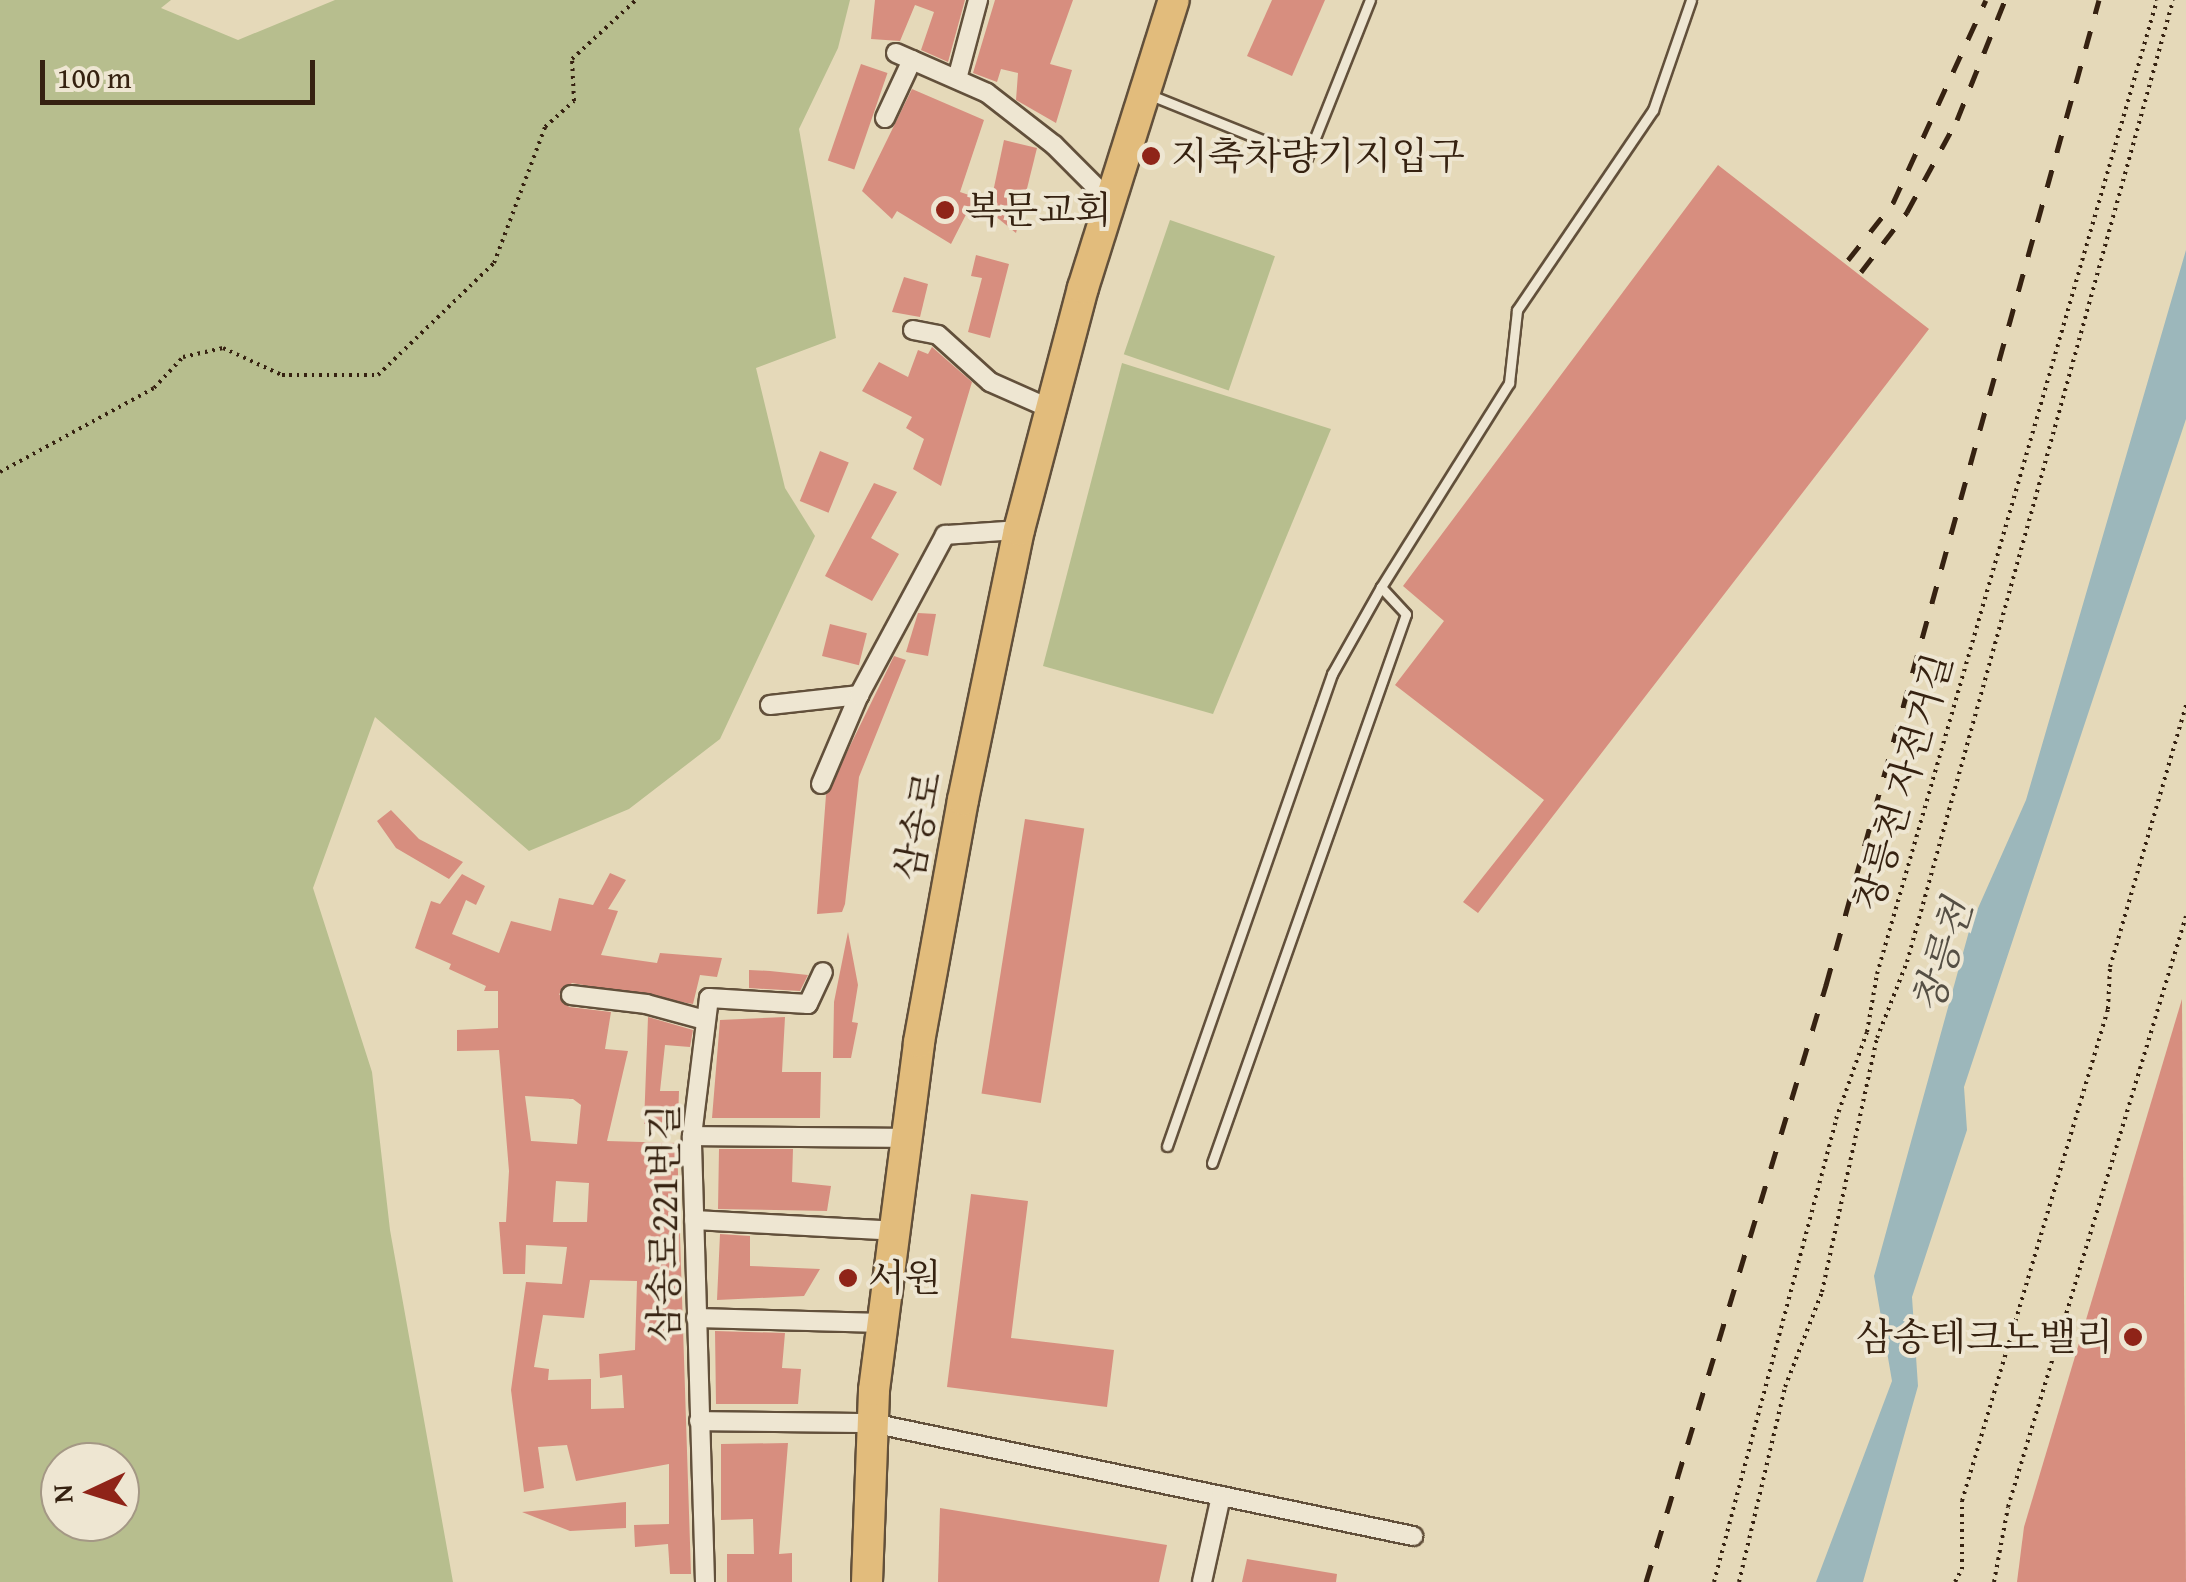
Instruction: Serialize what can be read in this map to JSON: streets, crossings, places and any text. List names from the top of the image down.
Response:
{
  "streets": {
    "main road": ["삼송로"],
    "street": ["삼송로221번길"],
    "path": ["창릉천 자전거길"]
  },
  "water": ["창릉천"],
  "places": [
    "지축차량기지입구",
    "복문교회",
    "서원",
    "삼송테크노밸리"
  ],
  "scale_bar": "100 m",
  "north": "left"
}
